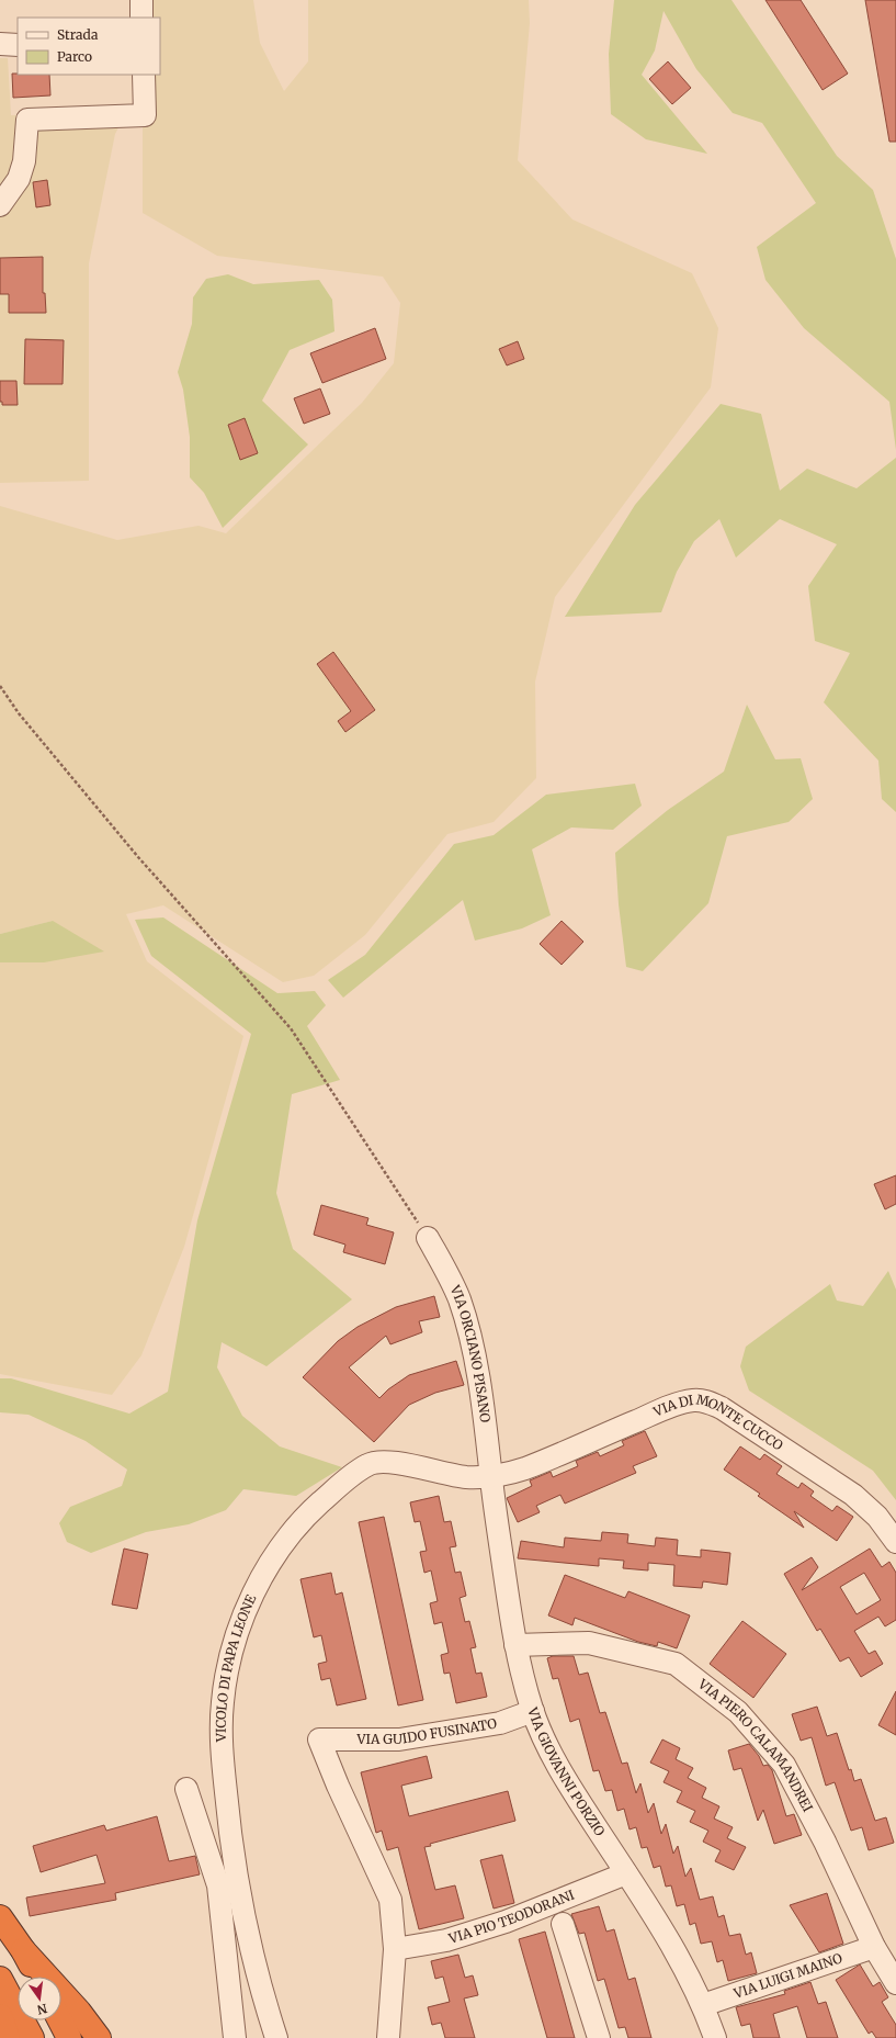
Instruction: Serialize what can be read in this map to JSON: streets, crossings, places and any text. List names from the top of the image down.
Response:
{
  "streets": {
    "street": [
      "VIA ORCIANO PISANO",
      "VIA DI MONTE CUCCO",
      "VICOLO DI PAPA LEONE",
      "VIA GUIDO FUSINATO",
      "VIA PIERO CALAMANDREI",
      "VIA GIOVANNI PORZIO",
      "VIA PIO TEODORANI",
      "VIA LUIGI MAINO"
    ]
  },
  "crossings": [
    ["VIA ORCIANO PISANO", "VIA DI MONTE CUCCO"],
    ["VIA ORCIANO PISANO", "VICOLO DI PAPA LEONE"],
    ["VIA ORCIANO PISANO", "VIA GIOVANNI PORZIO"],
    ["VIA DI MONTE CUCCO", "VICOLO DI PAPA LEONE"],
    ["VIA DI MONTE CUCCO", "VIA GIOVANNI PORZIO"],
    ["VICOLO DI PAPA LEONE", "VIA GIOVANNI PORZIO"],
    ["VIA GUIDO FUSINATO", "VIA GIOVANNI PORZIO"],
    ["VIA GUIDO FUSINATO", "VIA PIO TEODORANI"],
    ["VIA PIERO CALAMANDREI", "VIA GIOVANNI PORZIO"],
    ["VIA PIERO CALAMANDREI", "VIA LUIGI MAINO"],
    ["VIA GIOVANNI PORZIO", "VIA PIO TEODORANI"],
    ["VIA GIOVANNI PORZIO", "VIA LUIGI MAINO"]
  ],
  "legend": ["Strada", "Parco"],
  "north": "bottom"
}
